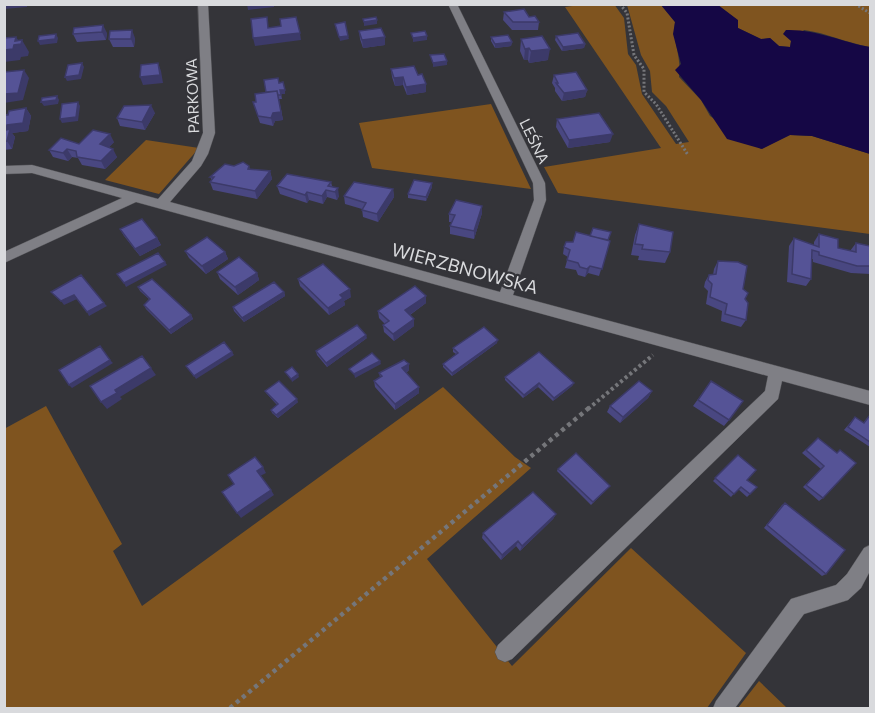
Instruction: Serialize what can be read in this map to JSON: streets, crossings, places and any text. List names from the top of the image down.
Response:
{
  "streets": {
    "street": ["PARKOWA", "LEŚNA", "WIERZBNOWSKA"]
  },
  "crossings": [
    ["PARKOWA", "WIERZBNOWSKA"],
    ["LEŚNA", "WIERZBNOWSKA"]
  ]
}
